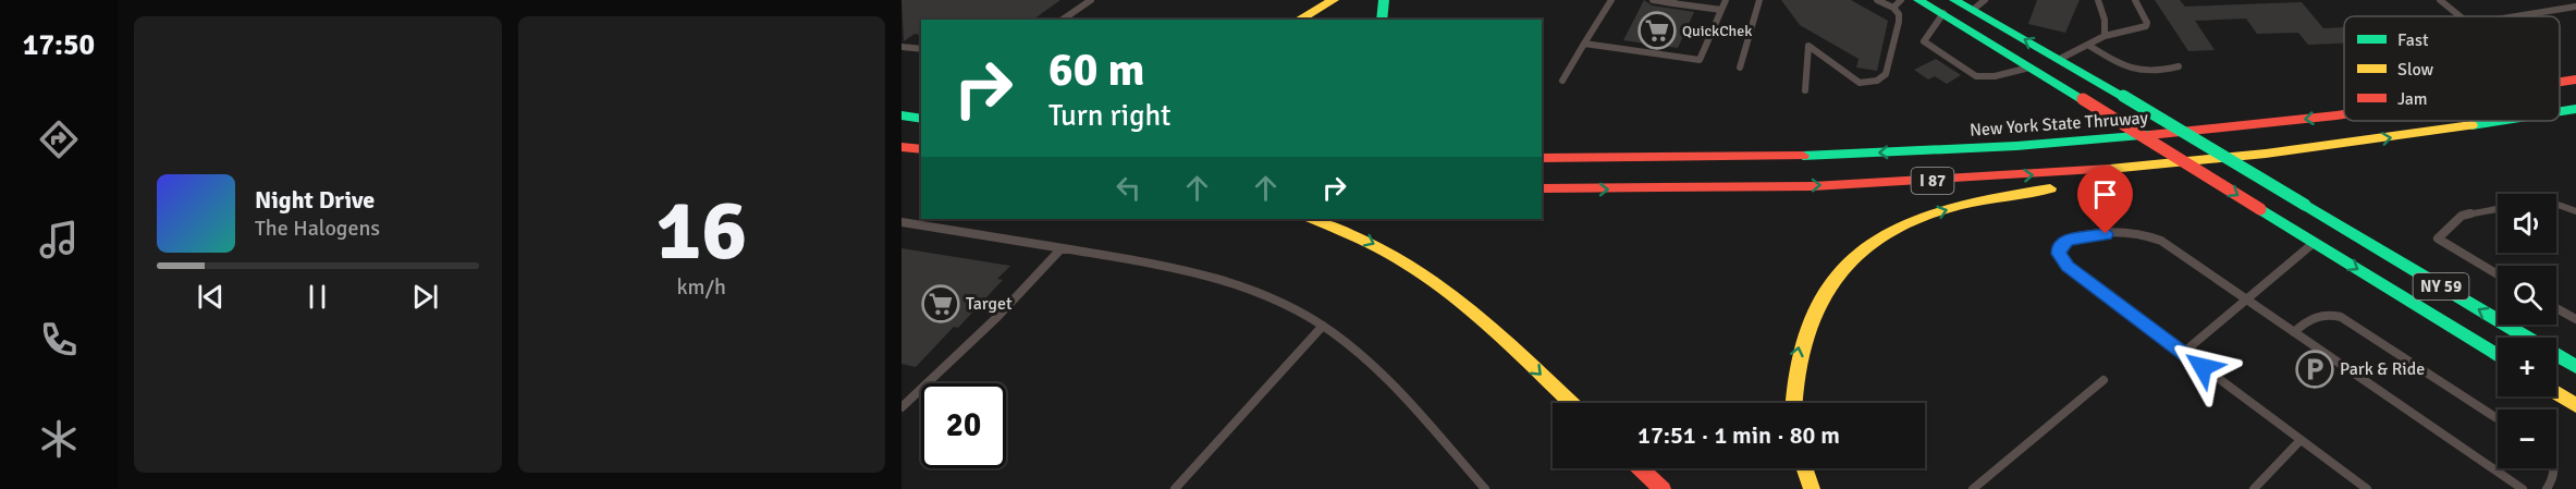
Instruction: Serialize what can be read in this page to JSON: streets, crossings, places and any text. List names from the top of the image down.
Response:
{
  "streets": {
    "main road": ["New York State Thruway", "I 87", "NY 59"]
  },
  "places": {
    "supermarket": ["QuickChek", "Target"],
    "parking": ["Park & Ride"]
  },
  "legend": ["Fast", "Slow", "Jam"],
  "page": {
    "tabs": "17:50",
    "tile": ["16", "km/h"],
    "turn": ["60 m", "Turn right"],
    "song": ["Night Drive", "The Halogens"],
    "map_buttons": ["+", "−"],
    "limit": "20",
    "trip": "17:51 · 1 min · 80 m"
  }
}
